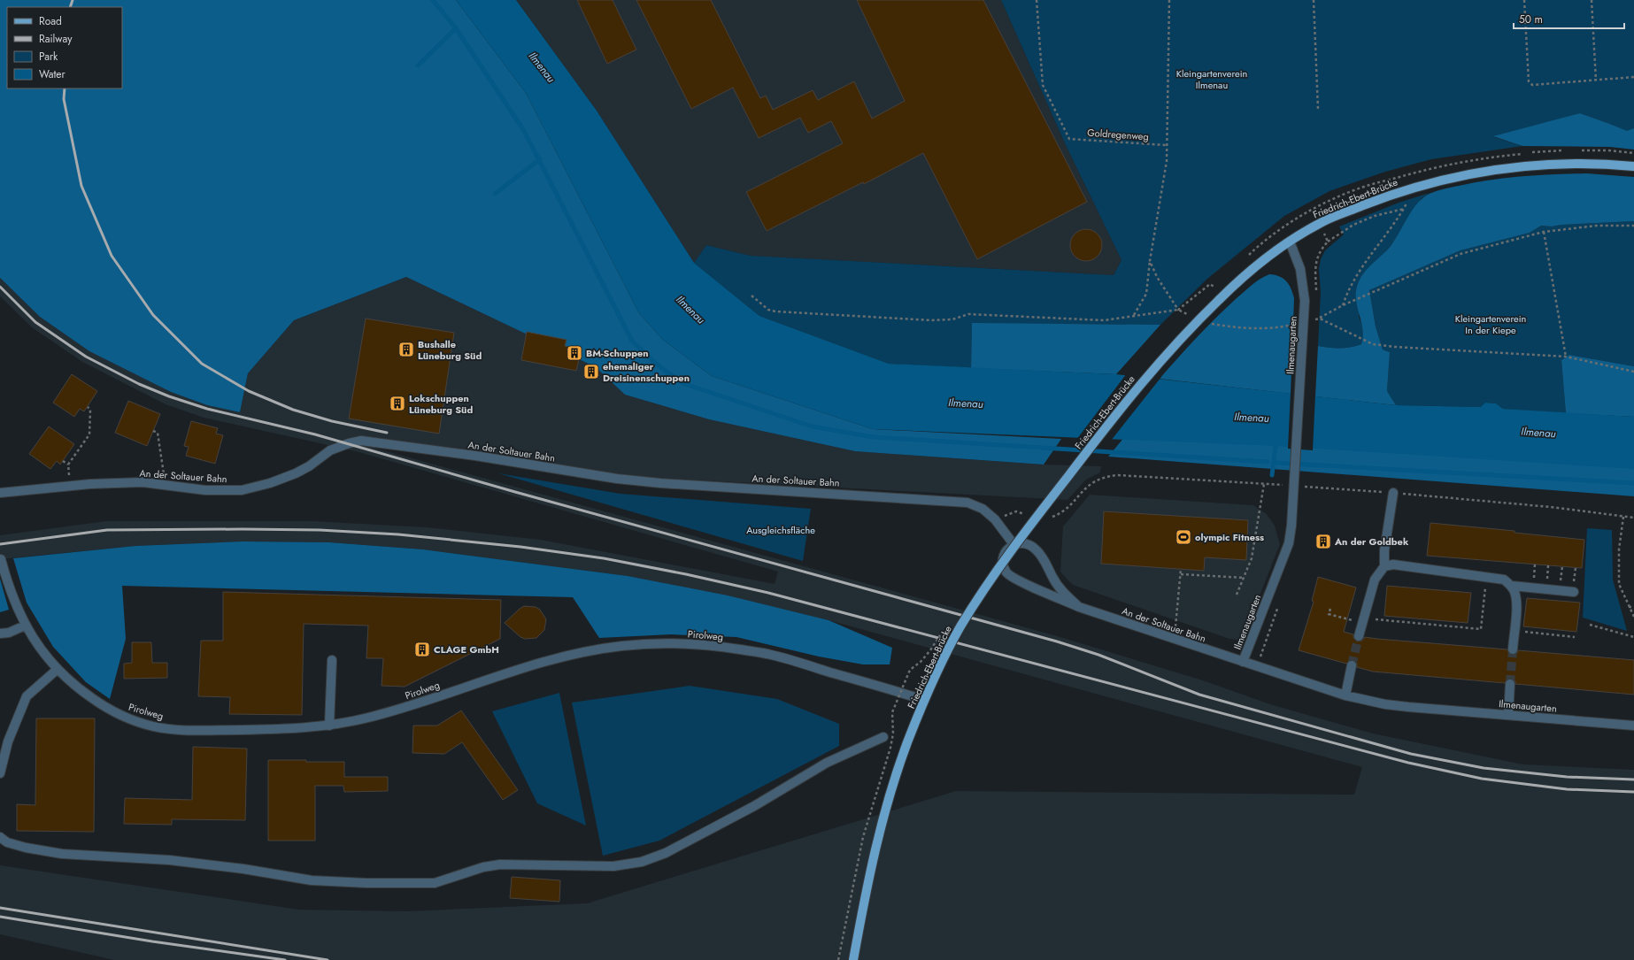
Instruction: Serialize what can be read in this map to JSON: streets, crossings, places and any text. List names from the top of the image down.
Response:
{
  "streets": {
    "main road": ["Friedrich-Ebert-Brücke"],
    "street": ["Ilmenaugarten", "An der Soltauer Bahn", "Pirolweg"],
    "path": ["Goldregenweg"]
  },
  "crossings": [
    ["Friedrich-Ebert-Brücke", "Ilmenaugarten"],
    ["Friedrich-Ebert-Brücke", "Pirolweg"],
    ["Ilmenaugarten", "An der Soltauer Bahn"]
  ],
  "water": ["Ilmenau"],
  "parks": ["Kleingartenverein Ilmenau", "Kleingartenverein In der Kiepe", "Ausgleichsfläche"],
  "places": {
    "building": [
      "Bushalle Lüneburg Süd",
      "BM-Schuppen",
      "ehemaliger Dreisinenschuppen",
      "Lokschuppen Lüneburg Süd",
      "An der Goldbek",
      "CLAGE GmbH"
    ],
    "sports": ["olympic Fitness"]
  },
  "legend": [
    "Road",
    "Railway",
    "Park",
    "Water"
  ],
  "scale_bar": "50 m"
}
